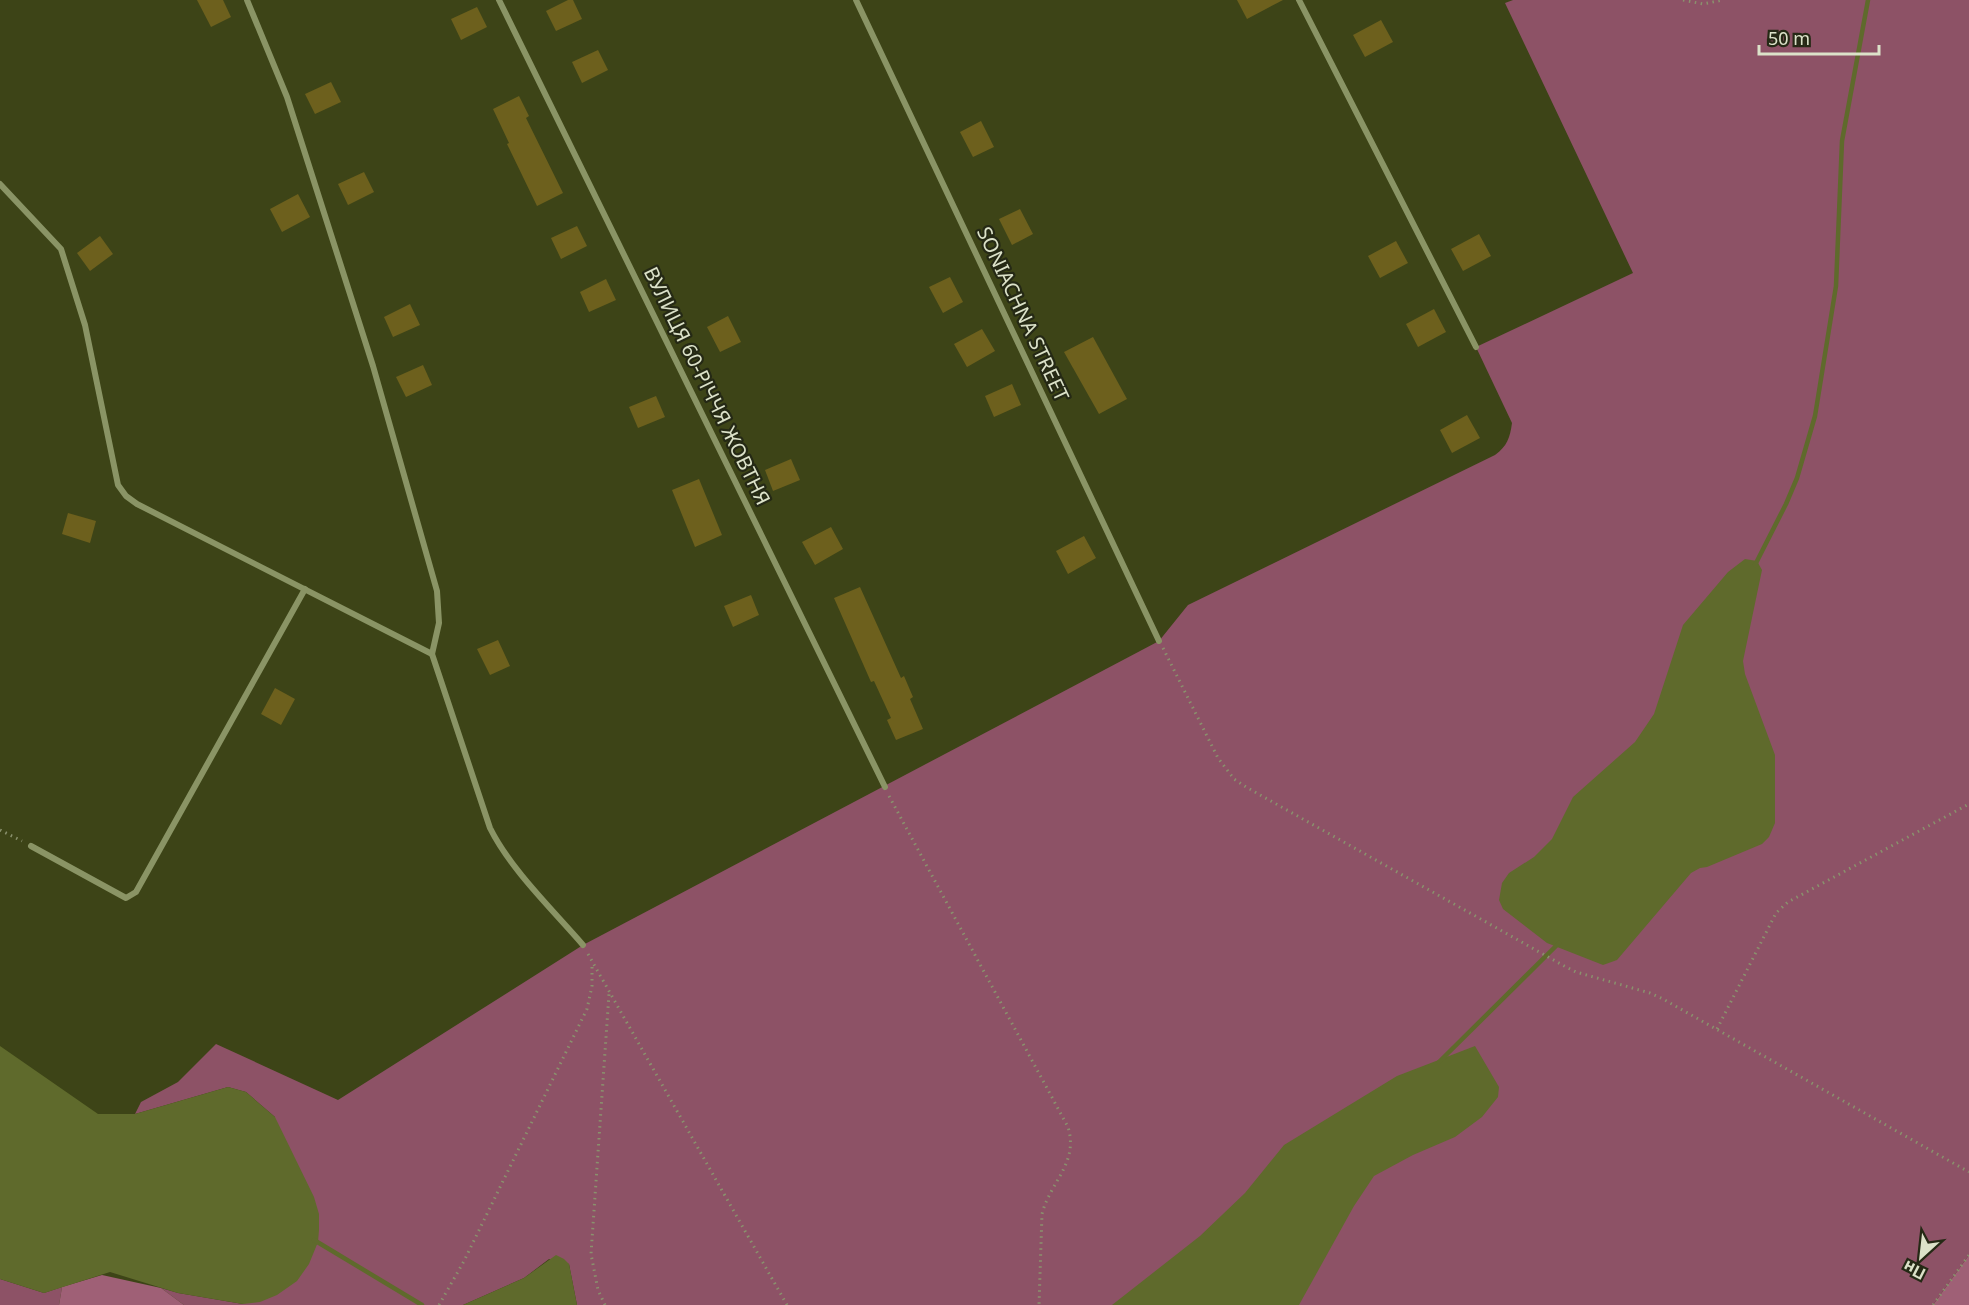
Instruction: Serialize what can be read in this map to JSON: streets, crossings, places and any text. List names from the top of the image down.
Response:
{
  "streets": {
    "street": ["SONIACHNA STREET", "ВУЛИЦЯ 60-РІЧЧЯ ЖОВТНЯ"]
  },
  "scale_bar": "50 m",
  "north": "bottom left"
}
